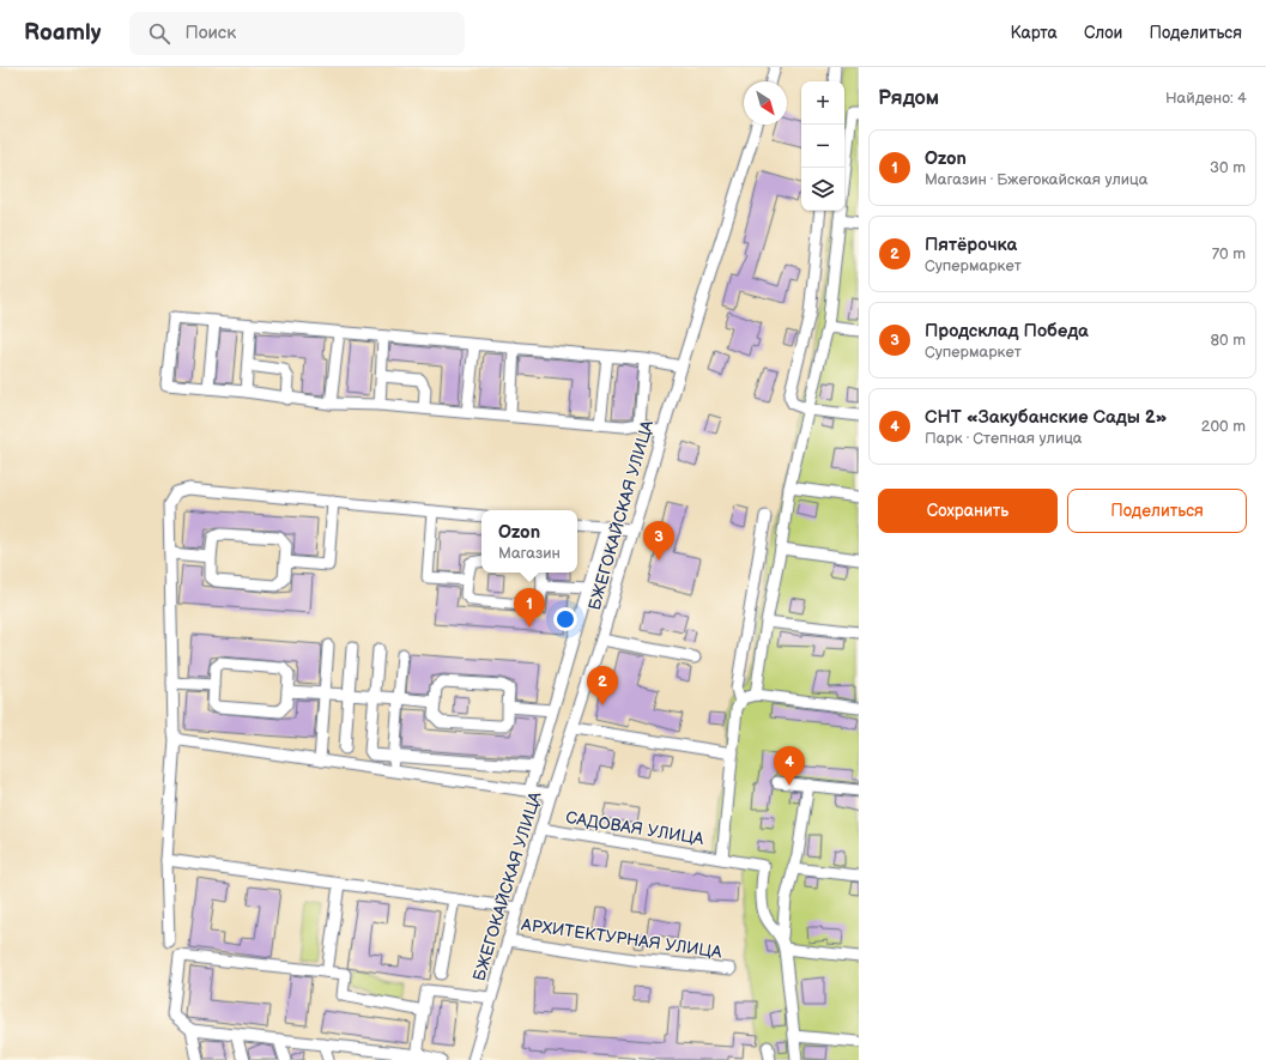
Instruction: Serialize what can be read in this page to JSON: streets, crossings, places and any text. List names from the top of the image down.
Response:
{
  "streets": {
    "street": ["БЖЕГОКАЙСКАЯ УЛИЦА", "САДОВАЯ УЛИЦА", "АРХИТЕКТУРНАЯ УЛИЦА"]
  },
  "crossings": [
    ["БЖЕГОКАЙСКАЯ УЛИЦА", "САДОВАЯ УЛИЦА"],
    ["БЖЕГОКАЙСКАЯ УЛИЦА", "АРХИТЕКТУРНАЯ УЛИЦА"]
  ],
  "north": "bottom right",
  "page": {
    "header": "Roamly",
    "search": "Поиск",
    "nav": ["Карта", "Слои", "Поделиться"],
    "heading": ["Рядом", "Найдено: 4"],
    "map_buttons": ["+", "−"],
    "list": [
      {
        "mark": "1",
        "name": "Ozon",
        "note": "Магазин · Бжегокайская улица",
        "value": "30 m"
      },
      {
        "mark": "2",
        "name": "Пятёрочка",
        "note": "Супермаркет",
        "value": "70 m"
      },
      {
        "mark": "3",
        "name": "Продсклад Победа",
        "note": "Супермаркет",
        "value": "80 m"
      },
      {
        "mark": "4",
        "name": "СНТ «Закубанские Сады 2»",
        "note": "Парк · Степная улица",
        "value": "200 m"
      }
    ],
    "buttons": ["Сохранить", "Поделиться"],
    "popup": ["Ozon", "Магазин"],
    "pins": [
      "3",
      "1",
      "2",
      "4"
    ]
  }
}
